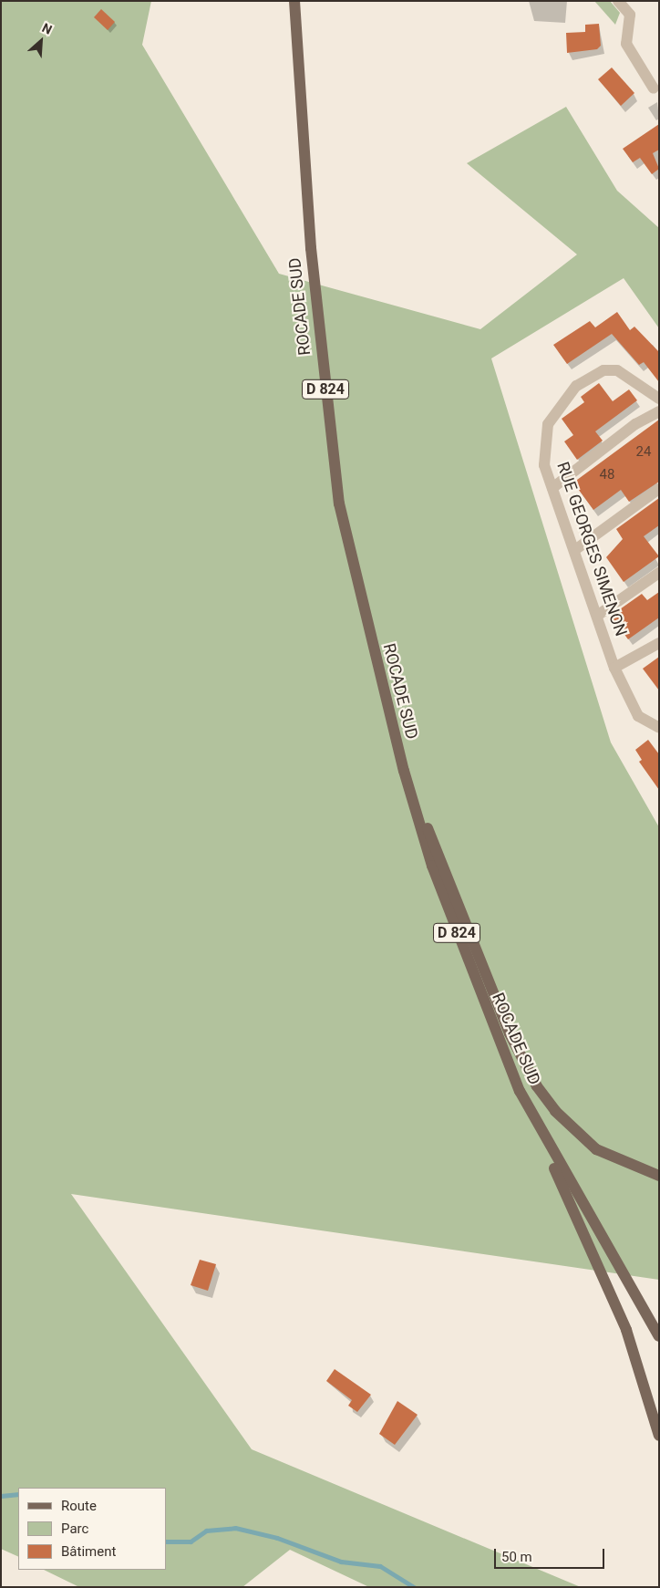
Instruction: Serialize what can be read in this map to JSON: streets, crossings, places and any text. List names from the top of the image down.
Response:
{
  "streets": {
    "main road": ["ROCADE SUD", "D 824"],
    "street": ["RUE GEORGES SIMENON"]
  },
  "house_numbers": ["24", "48"],
  "legend": ["Route", "Parc", "Bâtiment"],
  "scale_bar": "50 m",
  "north": "top right"
}
